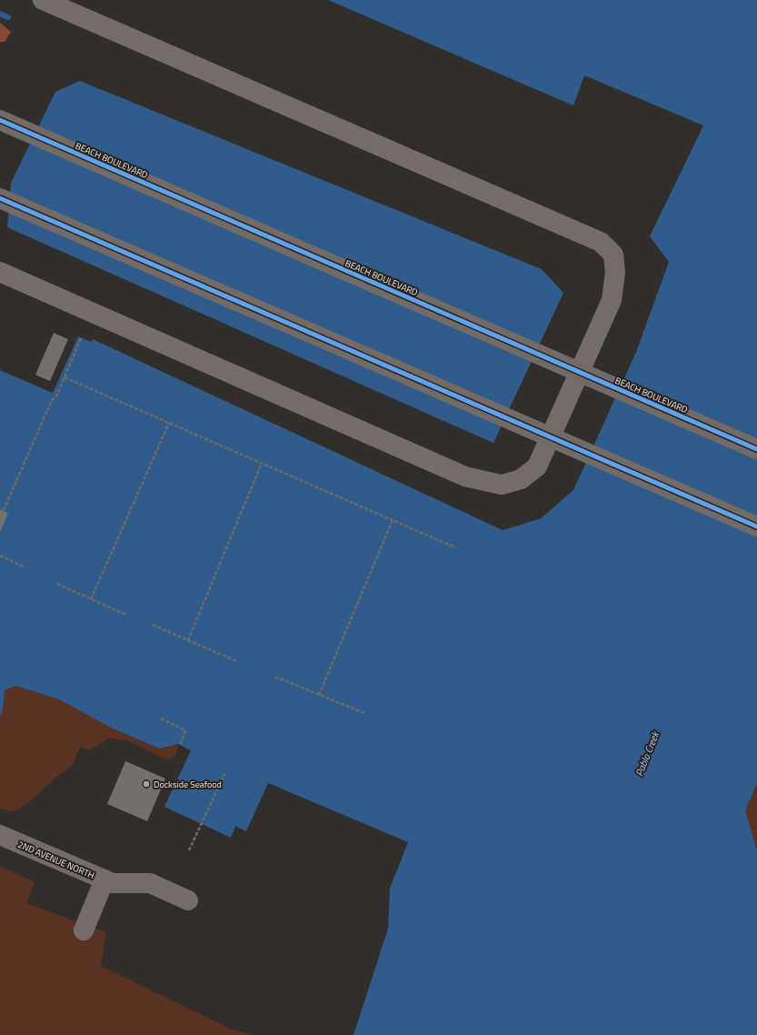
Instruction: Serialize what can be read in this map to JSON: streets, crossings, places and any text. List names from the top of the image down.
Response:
{
  "streets": {
    "highway": ["BEACH BOULEVARD"],
    "street": ["2ND AVENUE NORTH"]
  },
  "water": ["Pablo Creek"],
  "places": ["Dockside Seafood"]
}
